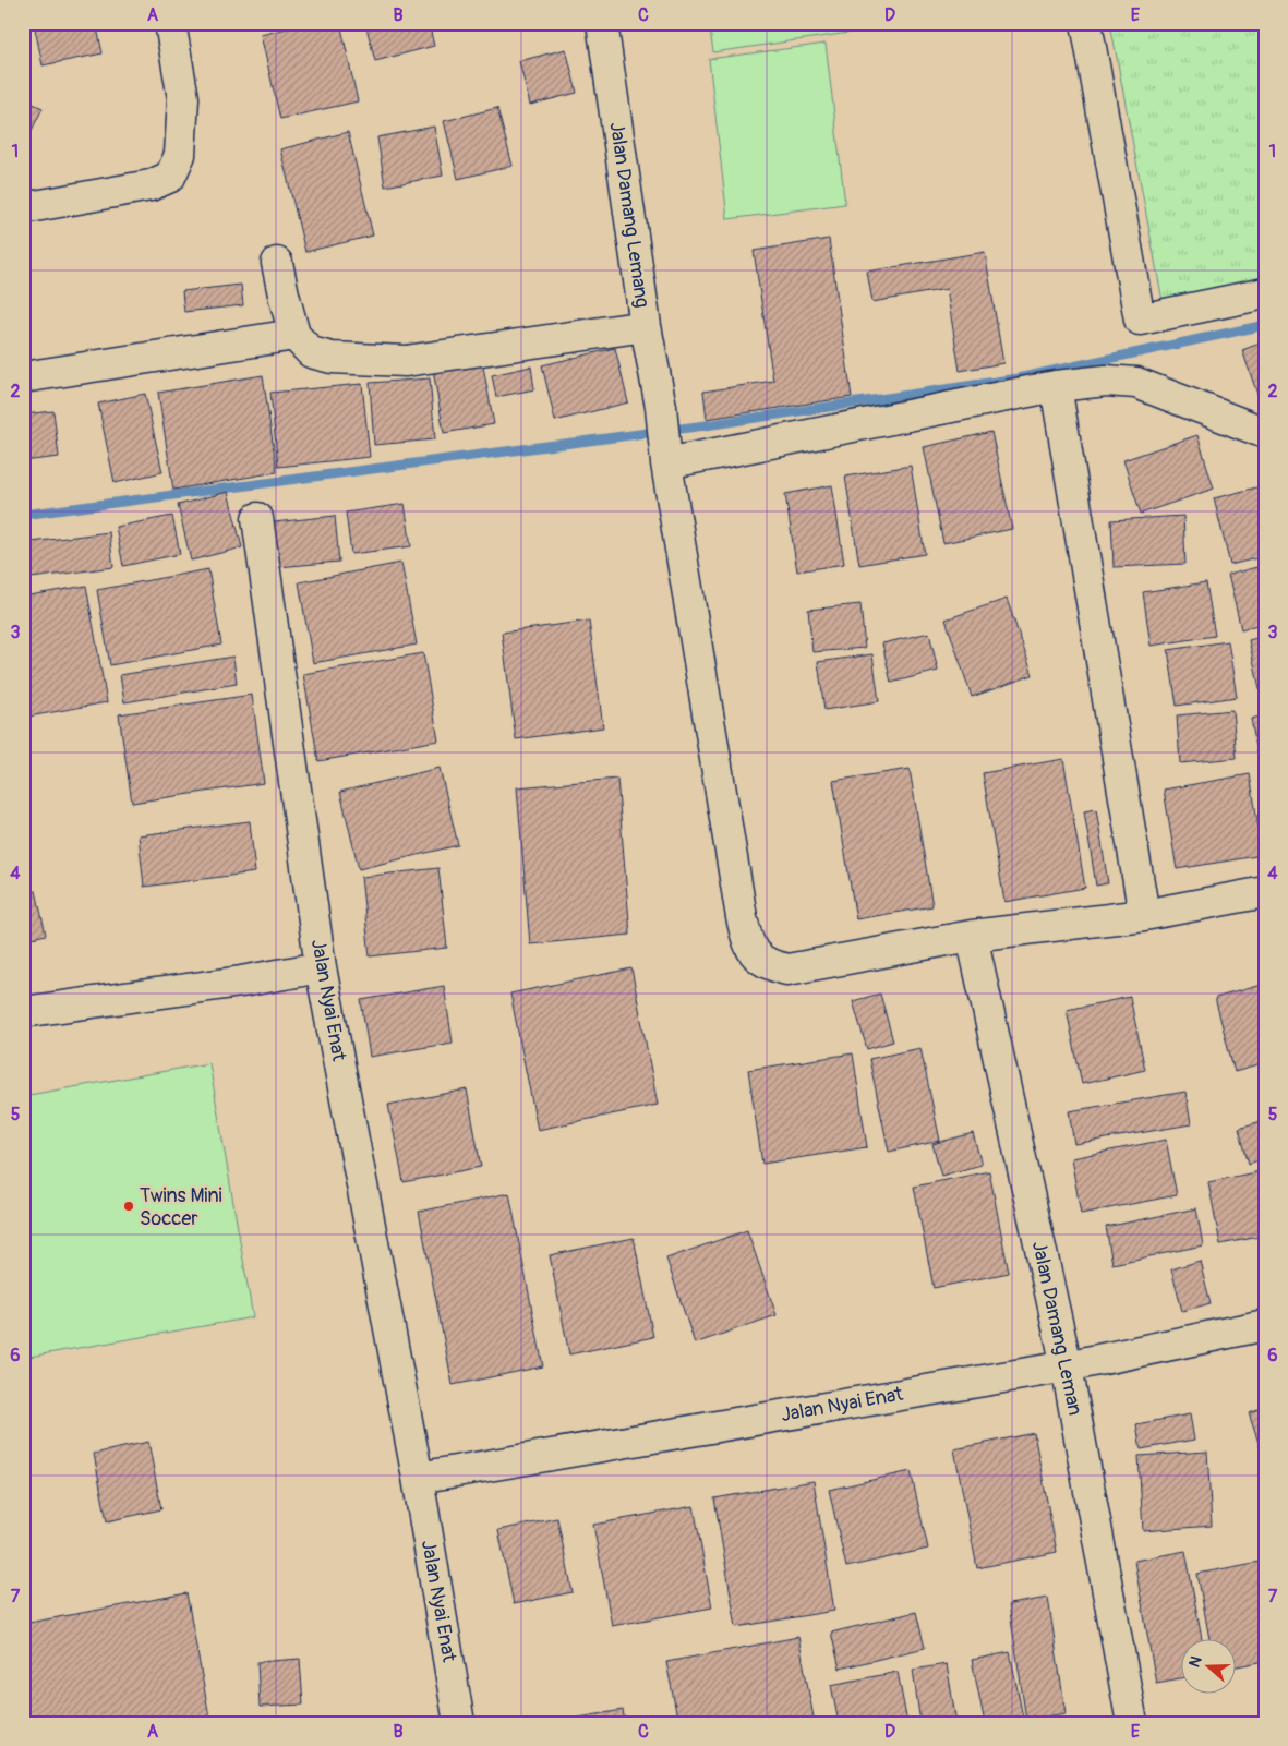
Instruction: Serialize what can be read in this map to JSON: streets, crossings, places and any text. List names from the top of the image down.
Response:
{
  "streets": {
    "street": ["Jalan Damang Lemang", "Jalan Nyai Enat", "Jalan Damang Leman"]
  },
  "crossings": [
    ["Jalan Damang Lemang", "Jalan Damang Leman"],
    ["Jalan Nyai Enat", "Jalan Damang Leman"]
  ],
  "places": ["Twins Mini Soccer"],
  "north": "left",
  "grid": {
    "columns": [
      "A",
      "B",
      "C",
      "D",
      "E"
    ],
    "rows": [
      "1",
      "2",
      "3",
      "4",
      "5",
      "6",
      "7"
    ]
  }
}
